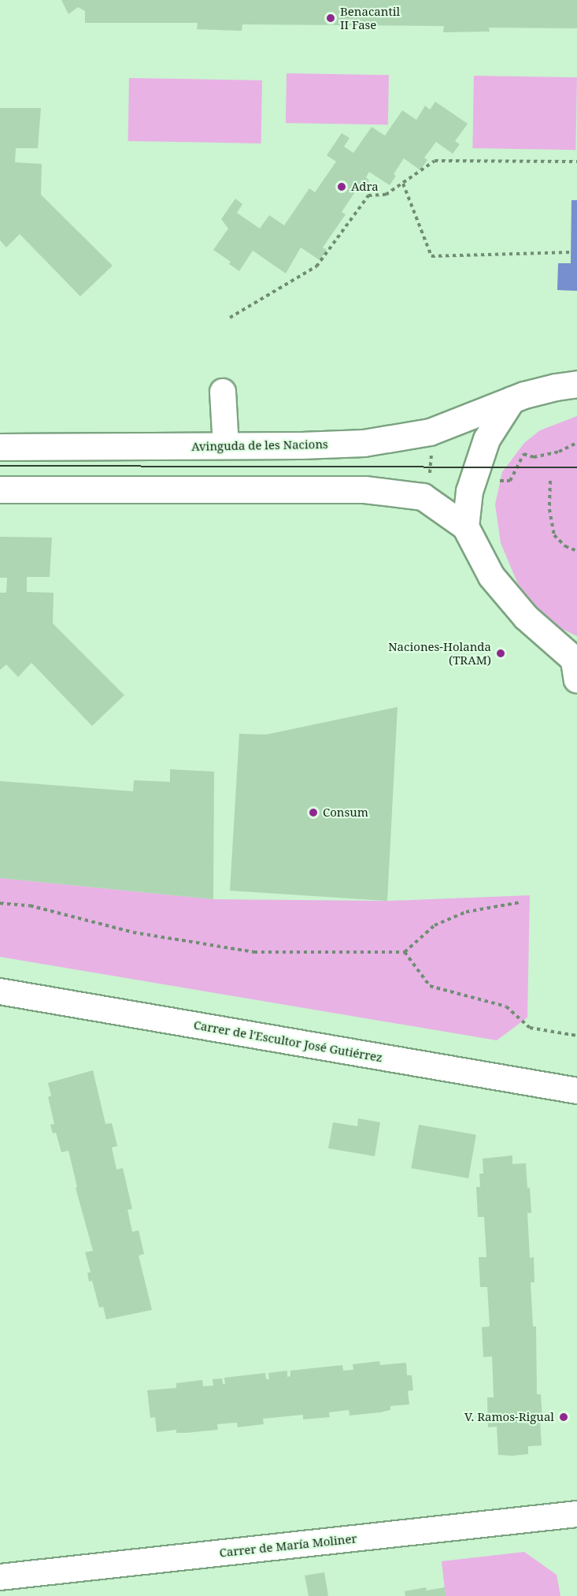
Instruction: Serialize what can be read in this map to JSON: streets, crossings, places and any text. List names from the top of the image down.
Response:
{
  "streets": {
    "main road": ["Avinguda de les Nacions"],
    "street": ["Carrer de l'Escultor José Gutiérrez", "Carrer de María Moliner"]
  },
  "places": [
    "Benacantil II Fase",
    "Adra",
    "Naciones-Holanda (TRAM)",
    "Consum",
    "V. Ramos-Rigual"
  ]
}
